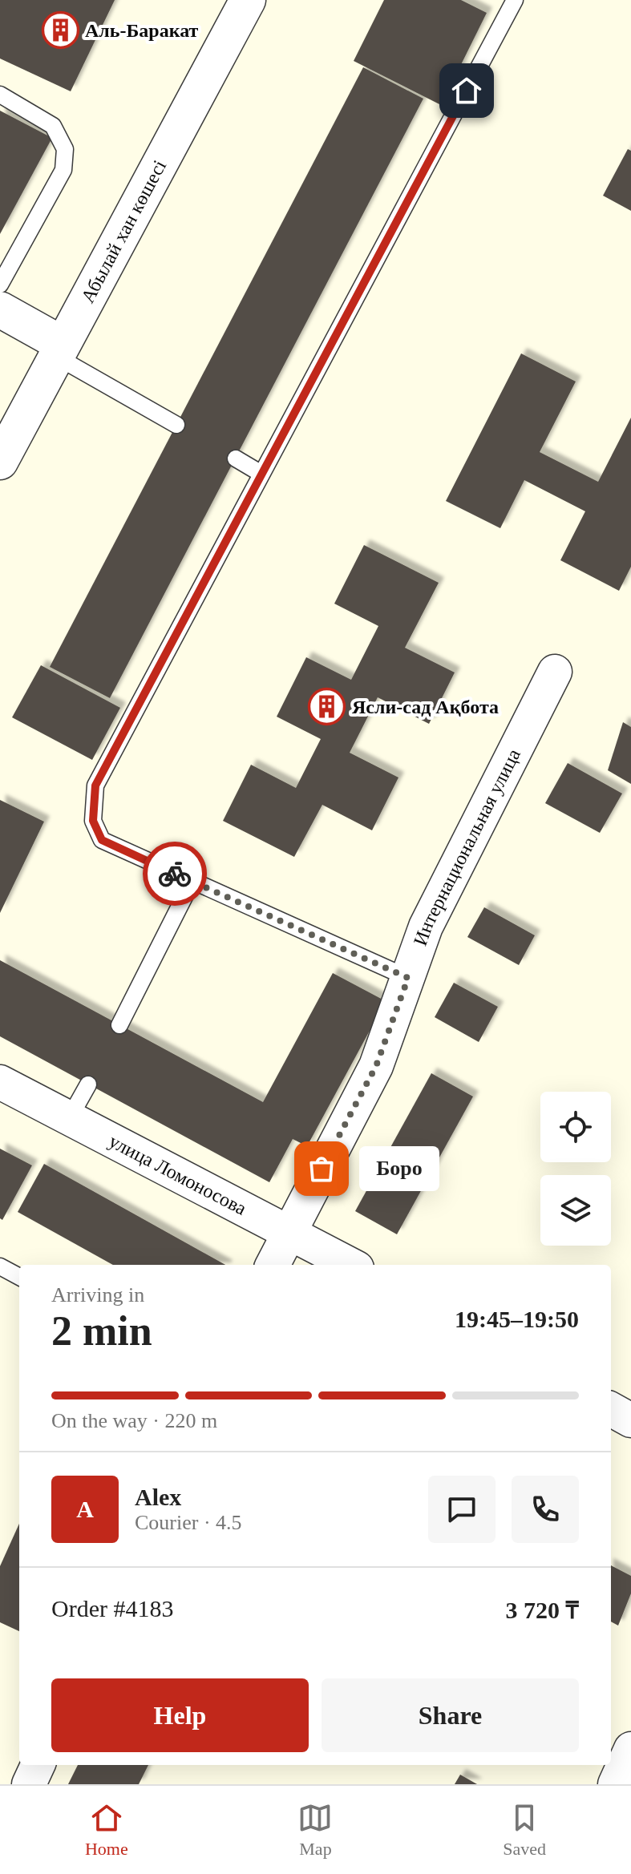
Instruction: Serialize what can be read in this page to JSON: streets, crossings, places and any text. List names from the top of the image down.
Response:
{
  "streets": {
    "street": ["Абылай хан көшесі", "Интернациональная улица", "улица Ломоносова"]
  },
  "crossings": [
    ["Интернациональная улица", "улица Ломоносова"]
  ],
  "places": {
    "building": ["Аль-Баракат", "Ясли-сад Ақбота"],
    "other": ["Боро"]
  },
  "page": {
    "bubble": "Боро",
    "heading": ["2 min", "Arriving in", "19:45–19:50"],
    "panel": [
      "Alex",
      "Courier · 4.5",
      "Order #4183",
      "3 720 ₸"
    ],
    "bar": "On the way · 220 m",
    "round": "A",
    "buttons": ["Help", "Share"],
    "tabs": ["Home", "Map", "Saved"]
  }
}
